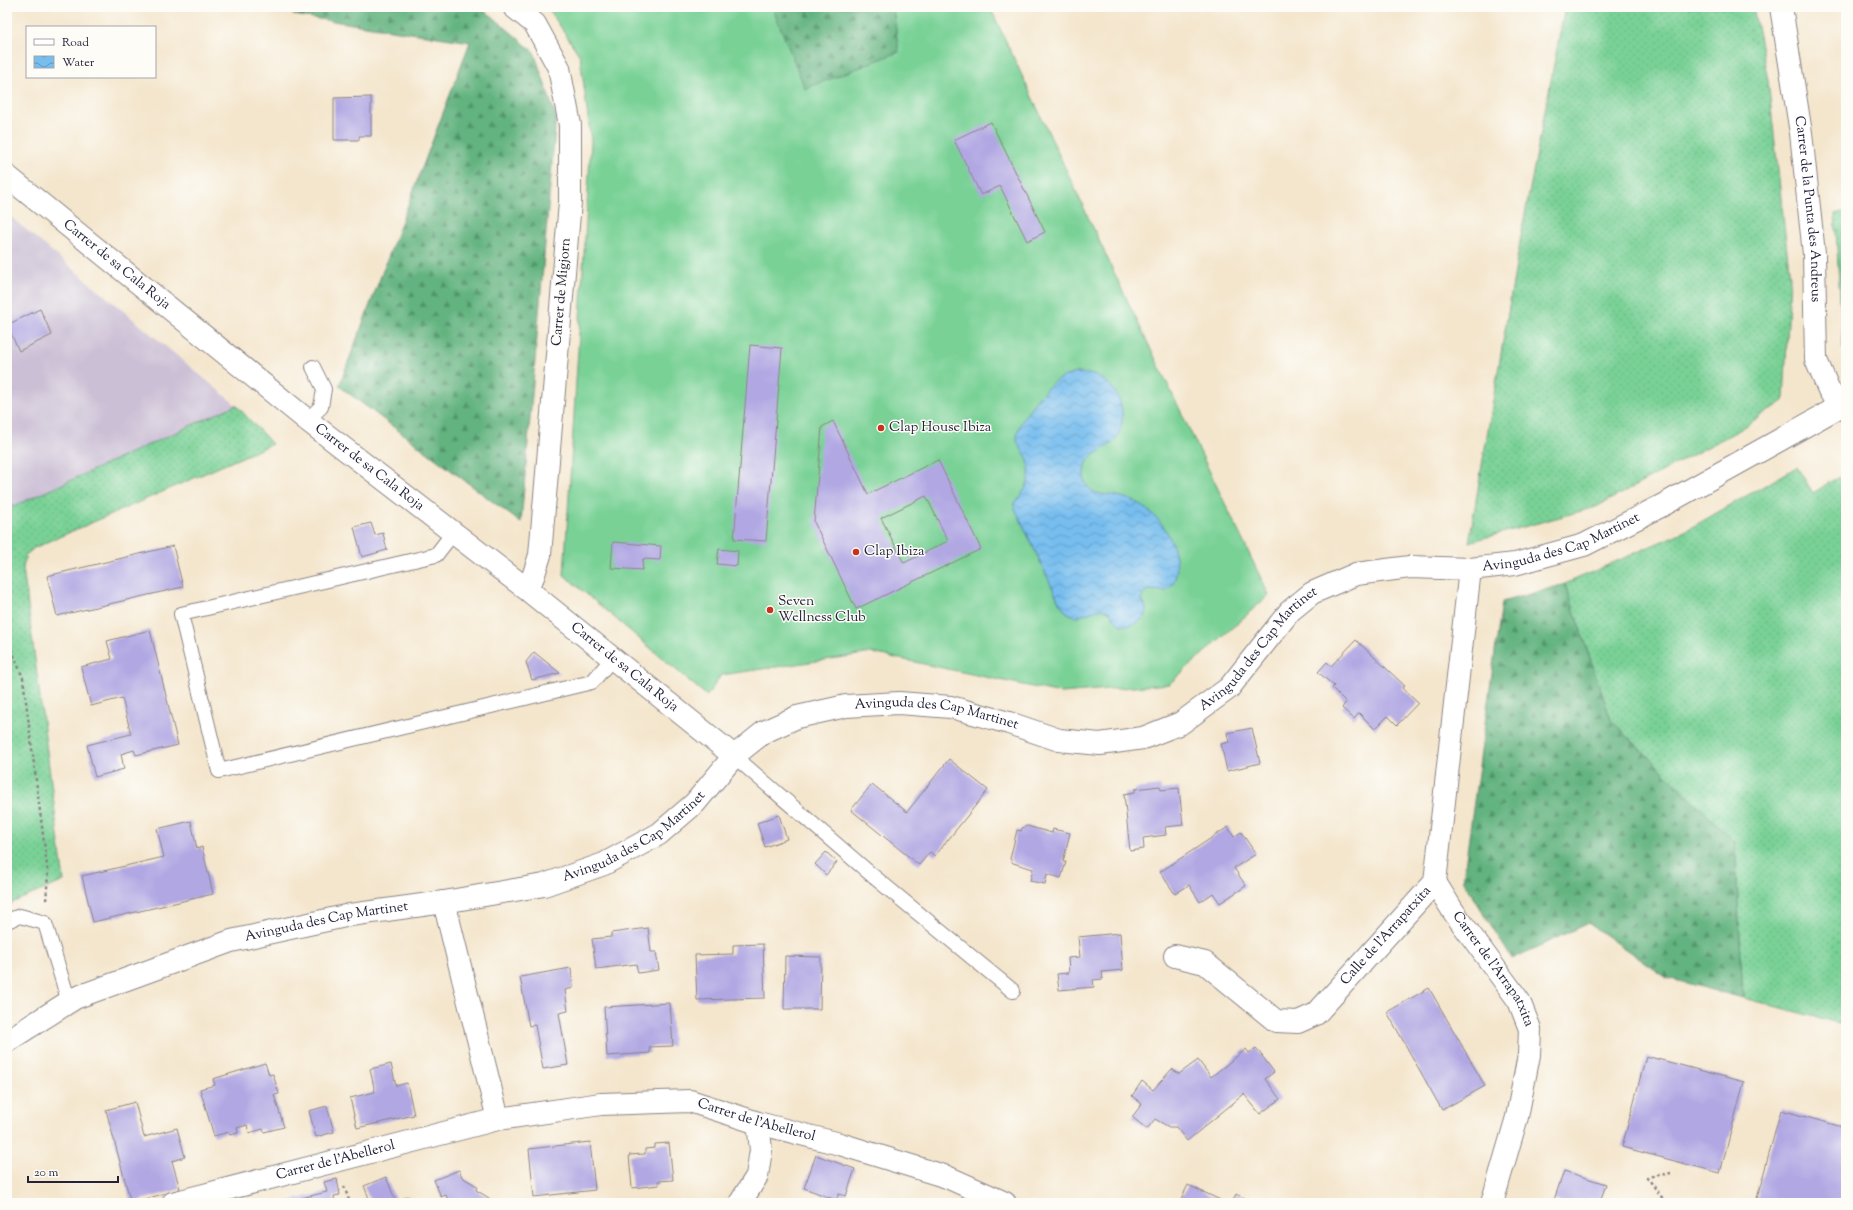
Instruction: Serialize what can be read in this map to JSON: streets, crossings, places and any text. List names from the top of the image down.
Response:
{
  "streets": {
    "street": [
      "Carrer de la Punta des Andreus",
      "Carrer de sa Cala Roja",
      "Carrer de Migjorn",
      "Avinguda des Cap Martinet",
      "Calle de l'Arrapatxita",
      "Carrer de l'Arrapatxita",
      "Carrer de l'Abellerol"
    ]
  },
  "crossings": [
    ["Carrer de la Punta des Andreus", "Avinguda des Cap Martinet"],
    ["Carrer de sa Cala Roja", "Carrer de Migjorn"],
    ["Carrer de sa Cala Roja", "Avinguda des Cap Martinet"],
    ["Avinguda des Cap Martinet", "Calle de l'Arrapatxita"],
    ["Calle de l'Arrapatxita", "Carrer de l'Arrapatxita"]
  ],
  "places": ["Clap House Ibiza", "Clap Ibiza", "Seven Wellness Club"],
  "legend": ["Road", "Water"],
  "scale_bar": "20 m"
}
